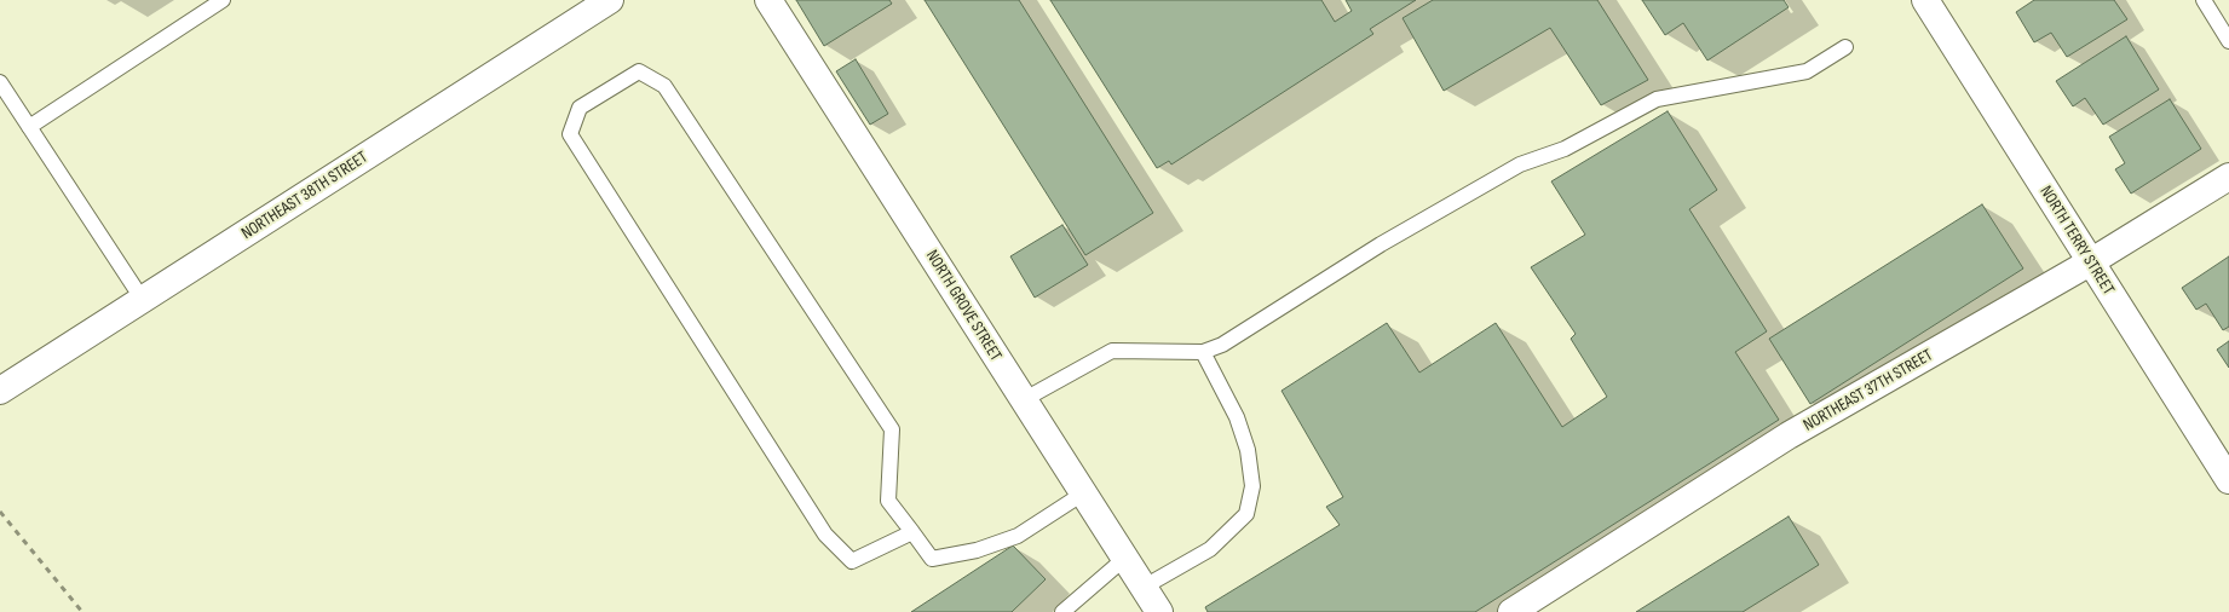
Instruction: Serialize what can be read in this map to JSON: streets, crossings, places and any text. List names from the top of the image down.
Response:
{
  "streets": {
    "street": [
      "NORTHEAST 38TH STREET",
      "NORTH TERRY STREET",
      "NORTH GROVE STREET",
      "NORTHEAST 37TH STREET"
    ]
  },
  "crossings": [
    ["NORTH TERRY STREET", "NORTHEAST 37TH STREET"]
  ]
}
